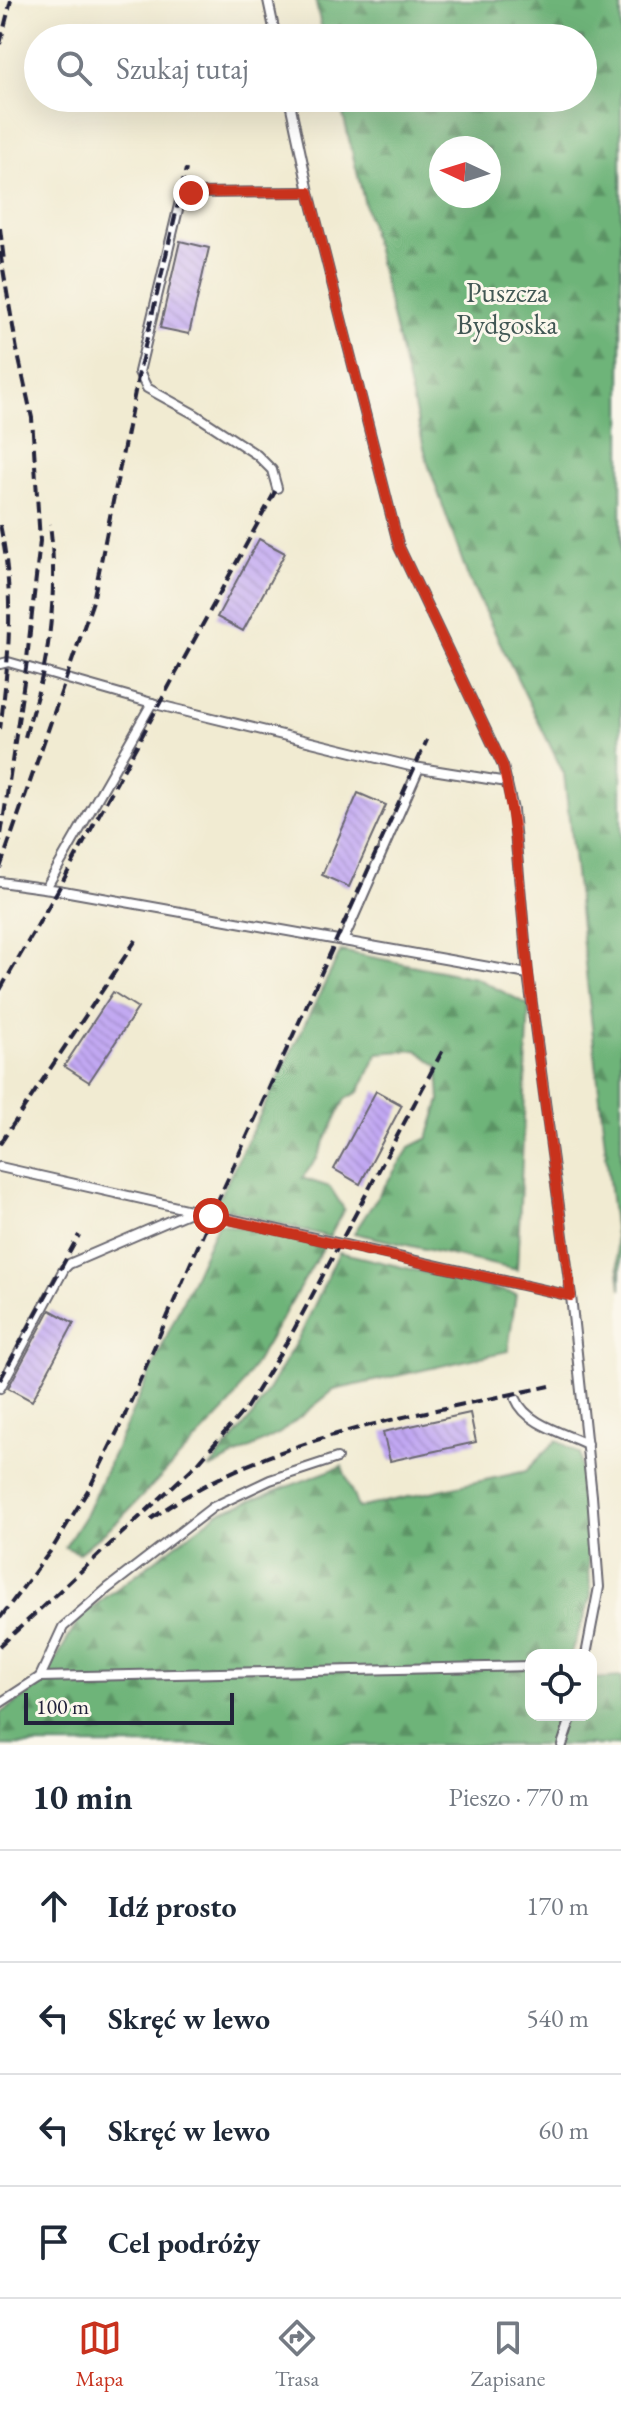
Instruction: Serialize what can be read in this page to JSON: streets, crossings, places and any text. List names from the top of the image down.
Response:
{
  "parks": ["Puszcza Bydgoska"],
  "scale_bar": "100 m",
  "north": "left",
  "page": {
    "search": "Szukaj tutaj",
    "scale": "100 m",
    "heading": ["10 min", "Pieszo · 770 m"],
    "list": [
      ["Idź prosto", "170 m"],
      ["Skręć w lewo", "540 m"],
      ["Skręć w lewo", "60 m"],
      "Cel podróży"
    ],
    "nav": ["Mapa", "Trasa", "Zapisane"]
  }
}
